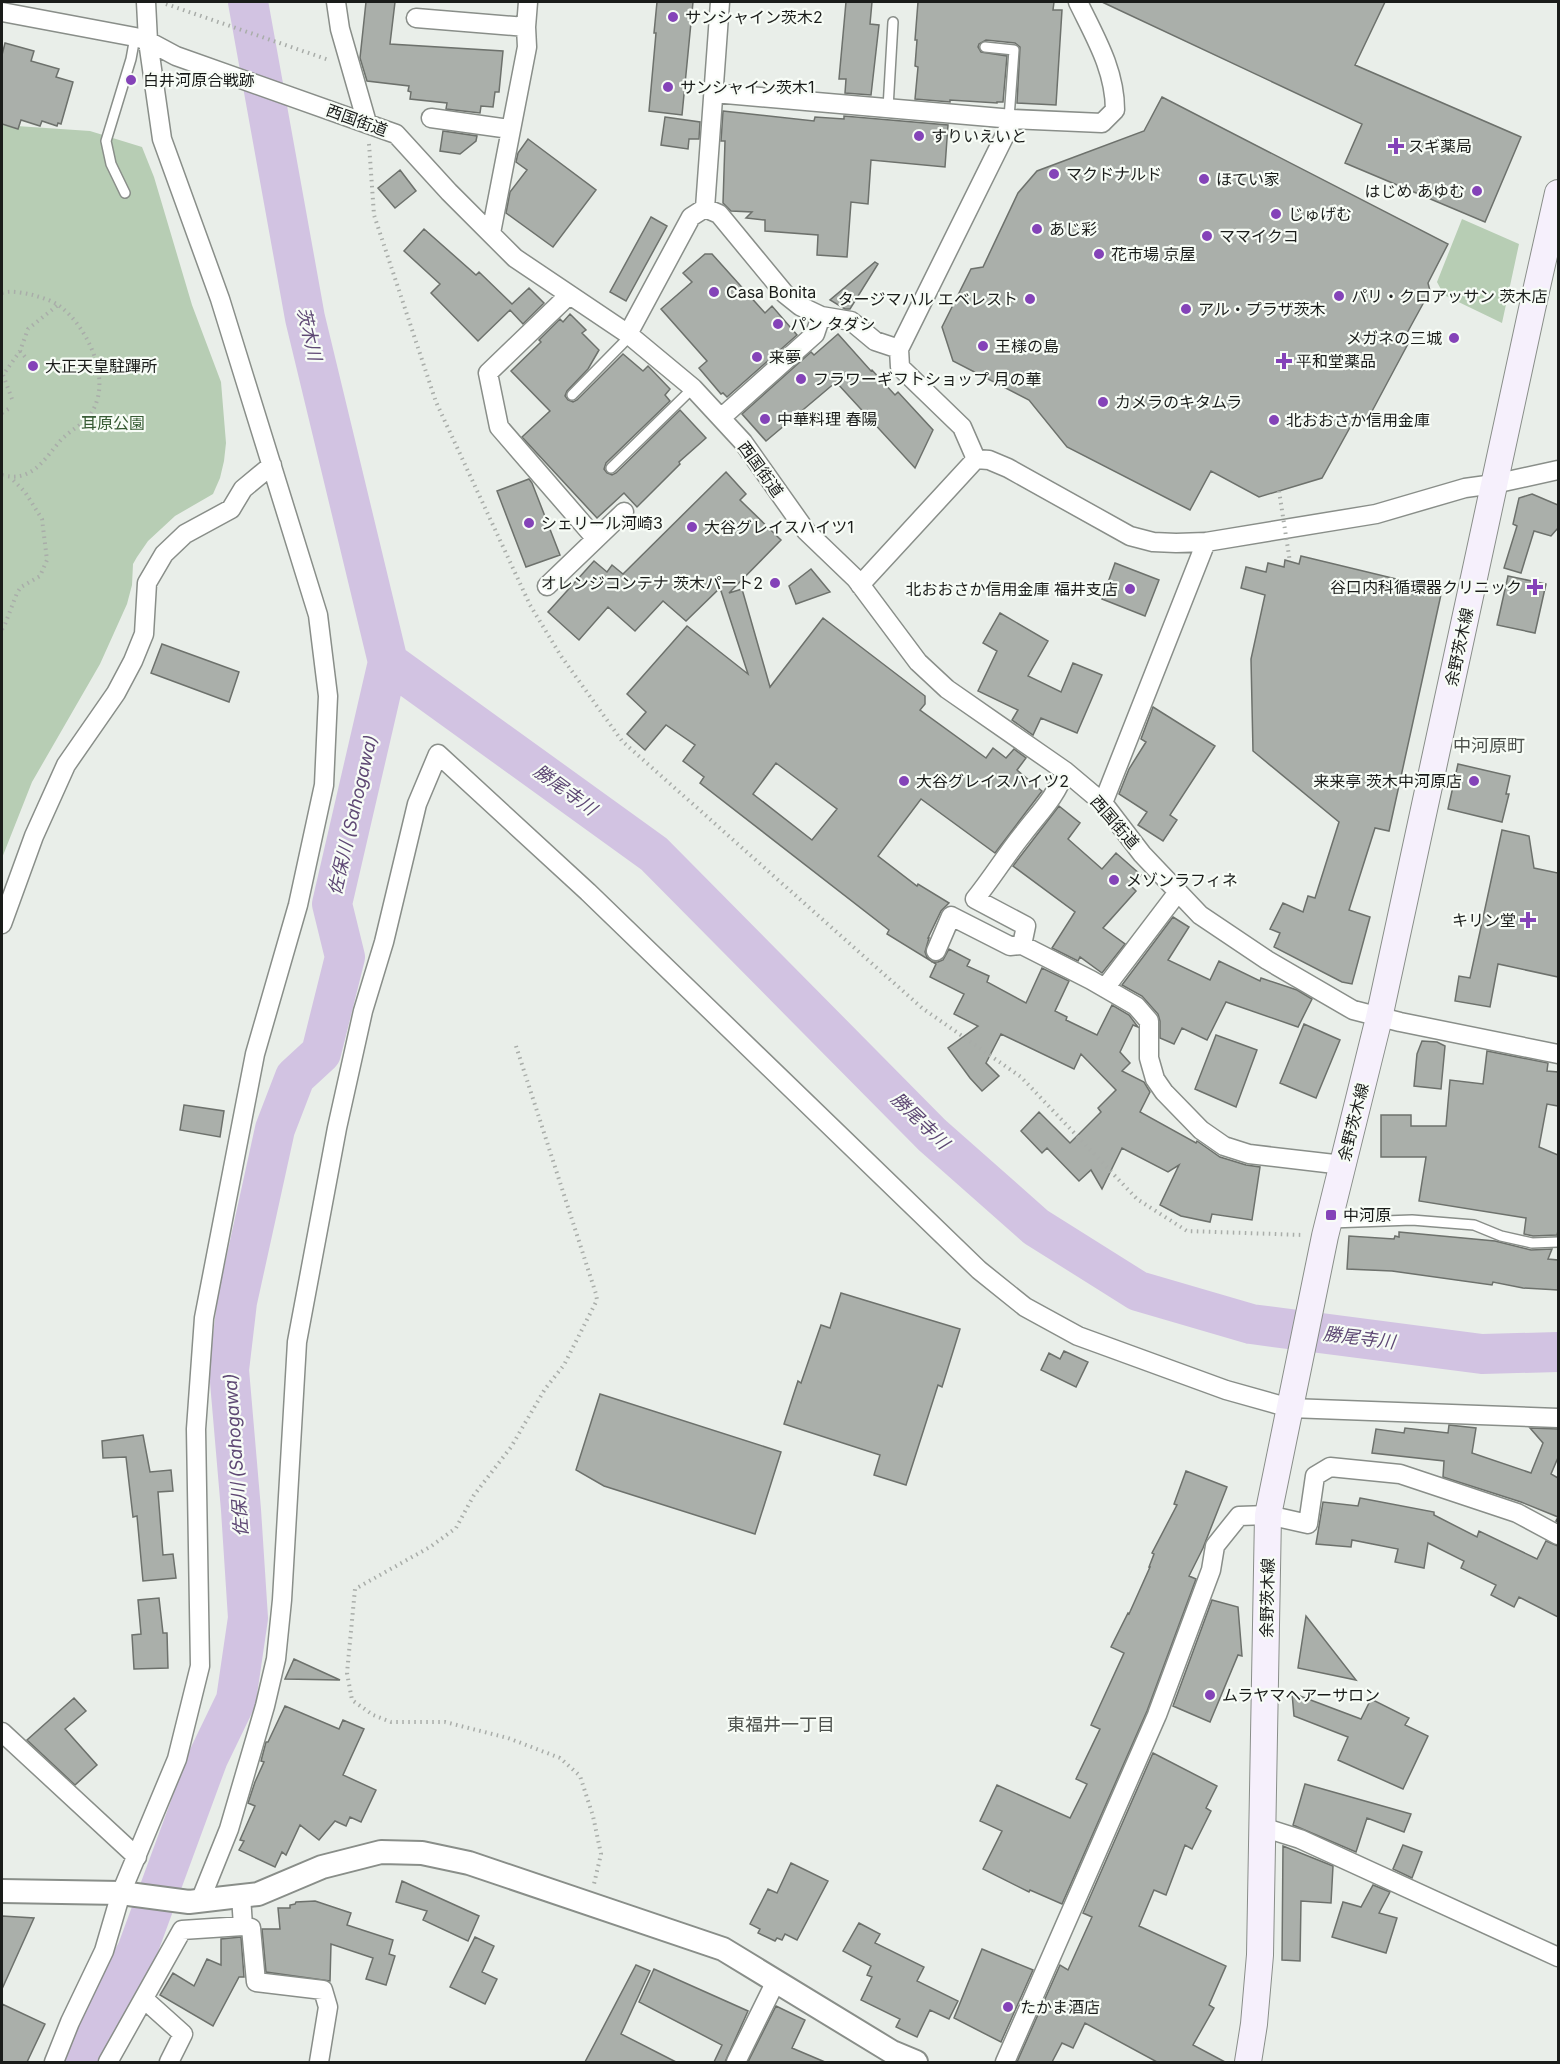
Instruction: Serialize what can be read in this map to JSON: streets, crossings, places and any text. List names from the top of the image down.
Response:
{
  "streets": {
    "main road": ["余野茨木線"],
    "street": ["西国街道"]
  },
  "crossings": [
    ["西国街道", "余野茨木線"]
  ],
  "districts": ["中河原町", "東福井一丁目"],
  "water": ["茨木川", "勝尾寺川", "佐保川 (Sahogawa)"],
  "parks": ["耳原公園"],
  "places": {
    "other": [
      "サンシャイン茨木2",
      "白井河原合戦跡",
      "サンシャイン茨木1",
      "すりいえいと",
      "マクドナルド",
      "ほてい家",
      "はじめ あゆむ",
      "じゅげむ",
      "あじ彩",
      "ママイクコ",
      "花市場 京屋",
      "Casa Bonita",
      "パリ・クロアッサン 茨木店",
      "タージマハル エベレスト",
      "アル・プラザ茨木",
      "パン タダシ",
      "メガネの三城",
      "王様の島",
      "来夢",
      "大正天皇駐蹕所",
      "フラワーギフトショップ 月の華",
      "カメラのキタムラ",
      "中華料理 春陽",
      "北おおさか信用金庫",
      "シェリール河崎3",
      "大谷グレイスハイツ1",
      "オレンジコンテナ 茨木パート2",
      "北おおさか信用金庫 福井支店",
      "大谷グレイスハイツ2",
      "来来亭 茨木中河原店",
      "メゾンラフィネ",
      "ムラヤマヘアーサロン",
      "たかま酒店"
    ],
    "health": [
      "スギ薬局",
      "平和堂薬品",
      "谷口内科循環器クリニック",
      "キリン堂"
    ],
    "transit": ["中河原"]
  }
}
